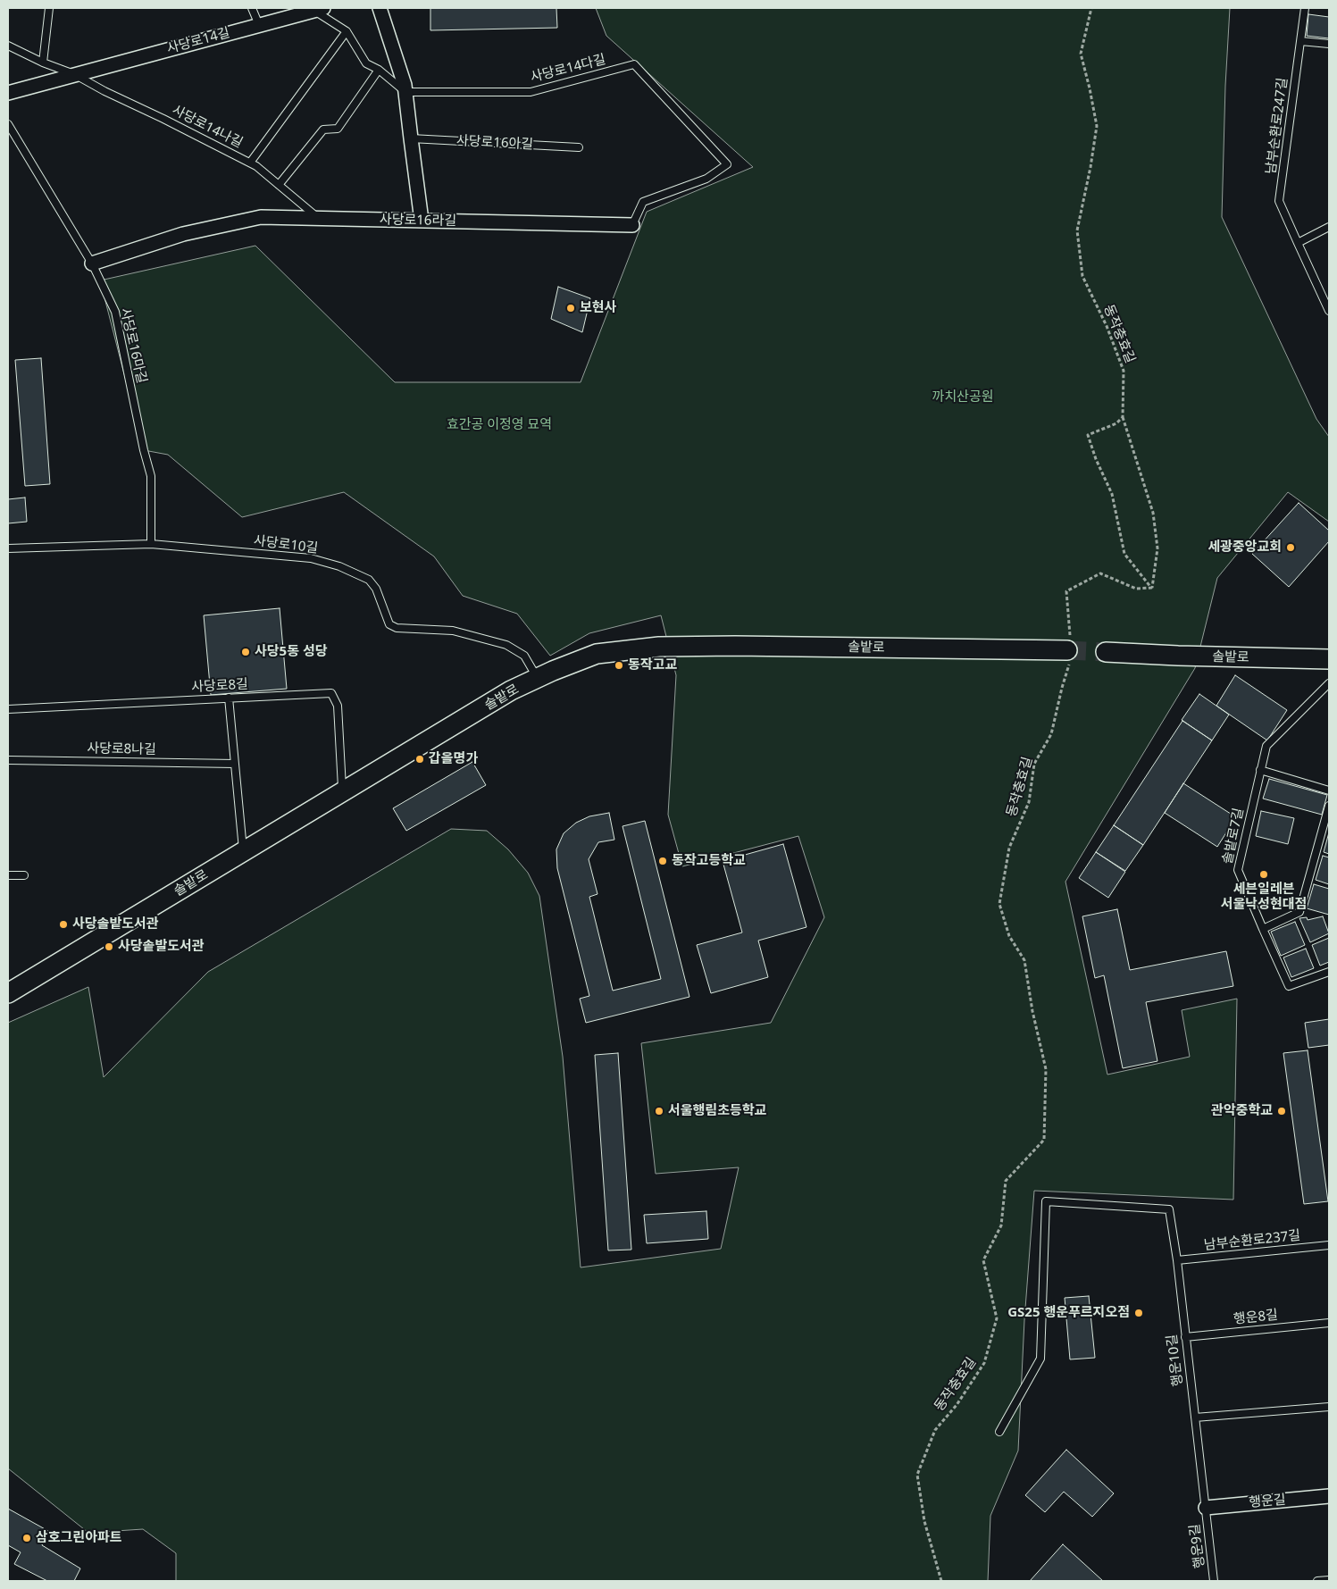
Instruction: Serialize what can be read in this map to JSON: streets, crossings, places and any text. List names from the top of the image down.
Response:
{
  "streets": {
    "street": [
      "사당로14길",
      "사당로16라길",
      "솔밭로",
      "행운길"
    ],
    "lane": [
      "사당로14다길",
      "남부순환로247길",
      "사당로14나길",
      "사당로16아길",
      "사당로16마길",
      "사당로10길",
      "사당로8길",
      "사당로8나길",
      "솔밭로7길",
      "남부순환로237길",
      "행운8길",
      "행운10길",
      "행운9길"
    ],
    "path": ["동작충효길"]
  },
  "crossings": [
    ["사당로14길", "사당로14나길"],
    ["사당로14다길", "사당로16라길"],
    ["사당로14나길", "사당로16라길"],
    ["사당로16라길", "사당로16마길"],
    ["동작충효길", "솔밭로"],
    ["사당로16마길", "사당로10길"],
    ["사당로10길", "솔밭로"],
    ["솔밭로", "사당로8길"],
    ["남부순환로237길", "행운10길"],
    ["행운8길", "행운10길"],
    ["행운10길", "행운길"],
    ["행운10길", "행운9길"],
    ["행운길", "행운9길"]
  ],
  "parks": ["까치산공원", "효간공 이정영 묘역"],
  "places": [
    "보현사",
    "세광중앙교회",
    "사당5동 성당",
    "동작고교",
    "갑을명가",
    "동작고등학교",
    "세븐일레븐 서울낙성현대점",
    "사당솔밭도서관",
    "사당솥발도서관",
    "서울행림초등학교",
    "관악중학교",
    "GS25 행운푸르지오점",
    "삼호그린아파트"
  ]
}
